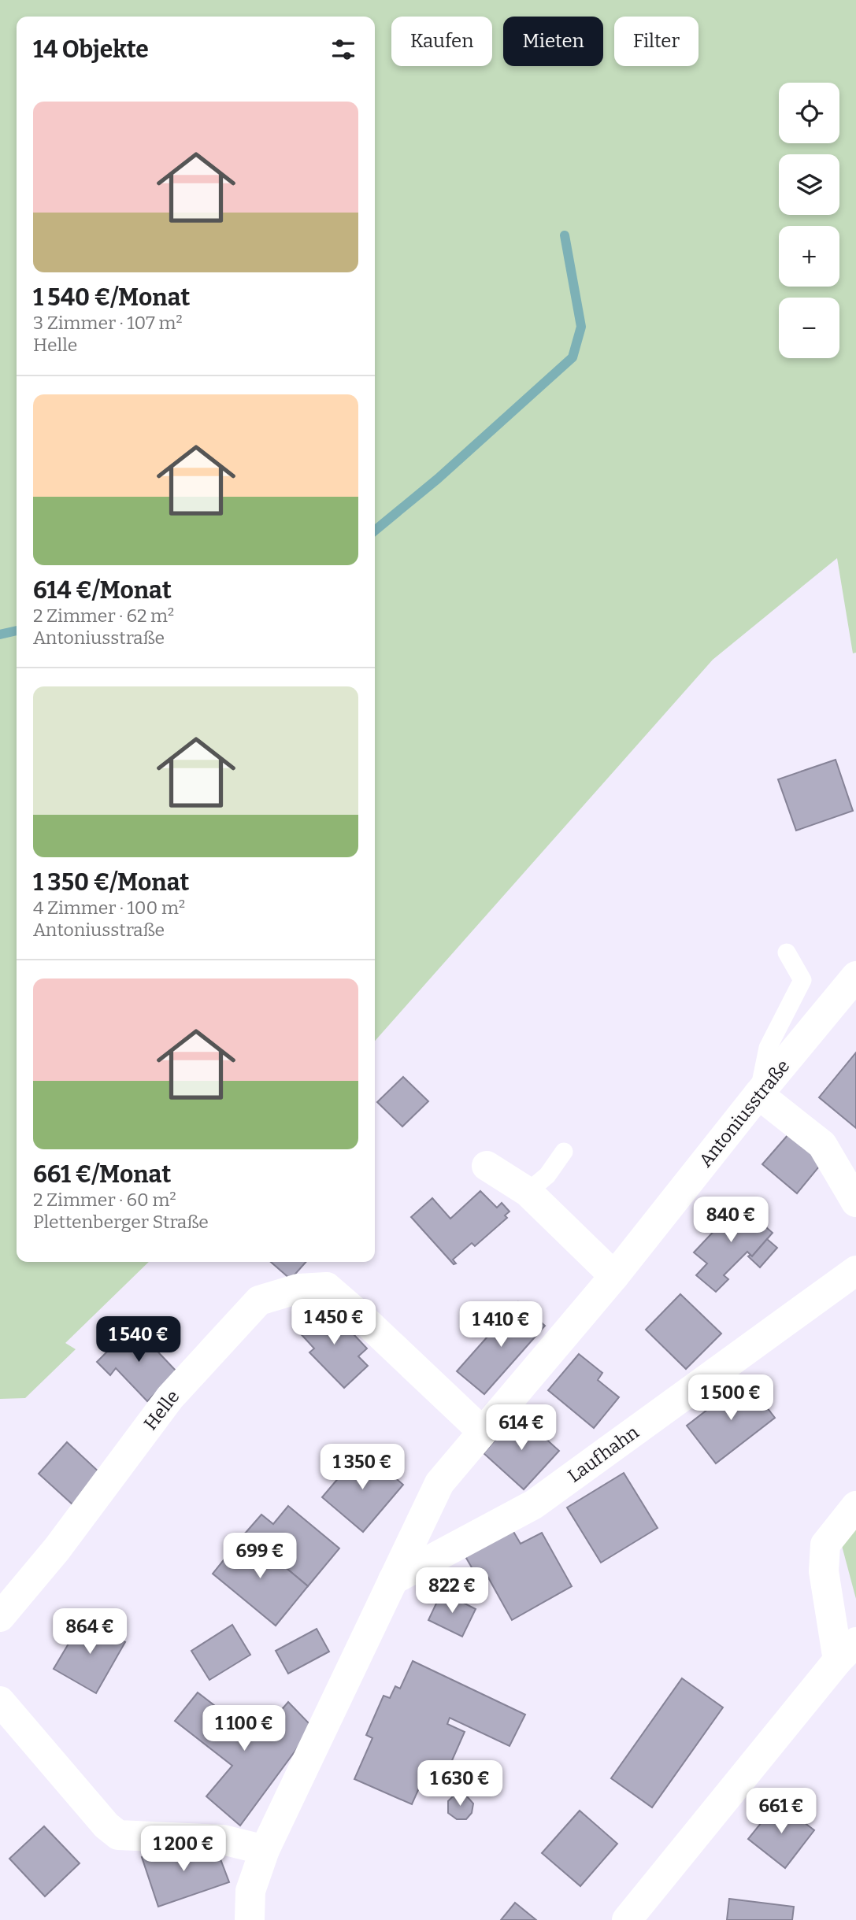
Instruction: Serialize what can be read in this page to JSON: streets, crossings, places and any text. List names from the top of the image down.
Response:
{
  "streets": {
    "street": ["Antoniusstraße", "Helle", "Laufhahn"]
  },
  "crossings": [
    ["Antoniusstraße", "Helle"],
    ["Antoniusstraße", "Laufhahn"]
  ],
  "page": {
    "chip": ["Kaufen", "Mieten", "Filter"],
    "heading": "14 Objekte",
    "map_buttons": ["+", "−"],
    "list": [
      {
        "name": "1 540 €/Monat",
        "note": "3 Zimmer · 107 m² · Helle"
      },
      {
        "name": "614 €/Monat",
        "note": "2 Zimmer · 62 m² · Antoniusstraße"
      },
      {
        "name": "1 350 €/Monat",
        "note": "4 Zimmer · 100 m² · Antoniusstraße"
      },
      {
        "name": "661 €/Monat",
        "note": "2 Zimmer · 60 m² · Plettenberger Straße"
      }
    ],
    "price": [
      "840 €",
      "1 450 €",
      "1 410 €",
      "1 540 €",
      "1 500 €",
      "614 €",
      "1 350 €",
      "699 €",
      "822 €",
      "864 €",
      "1 100 €",
      "1 630 €",
      "661 €",
      "1 200 €"
    ]
  }
}
